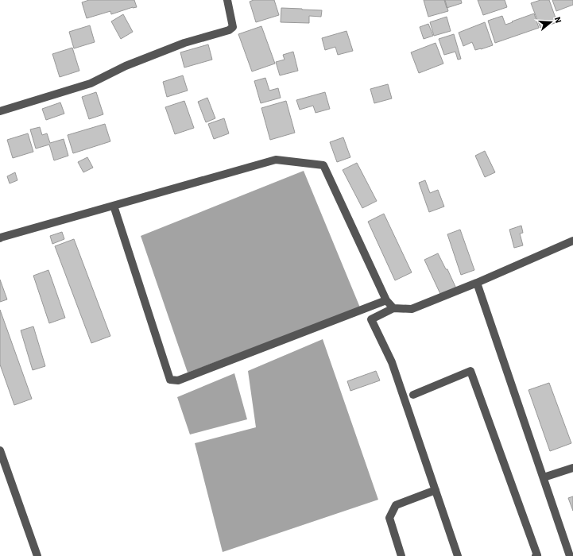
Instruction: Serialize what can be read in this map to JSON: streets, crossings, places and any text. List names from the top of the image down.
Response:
{
  "north": "right"
}
